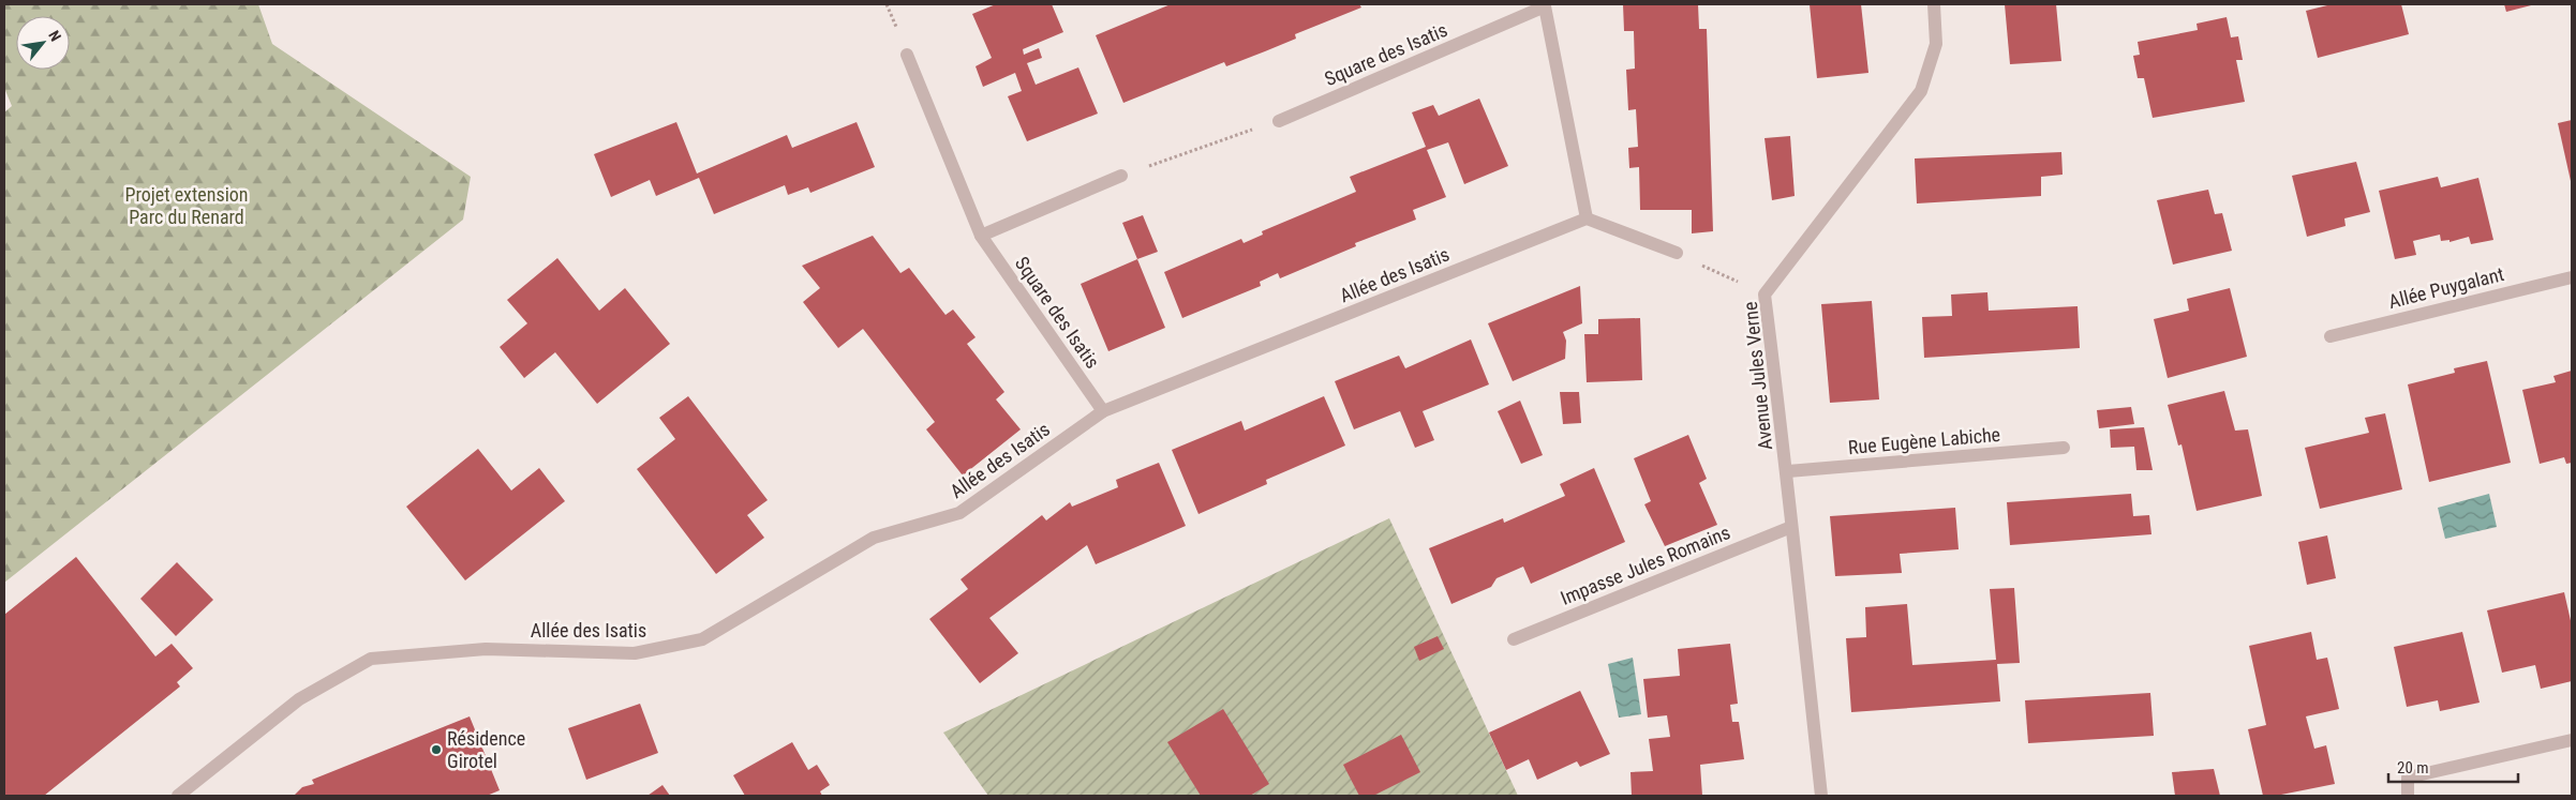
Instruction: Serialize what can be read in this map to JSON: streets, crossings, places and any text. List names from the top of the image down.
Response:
{
  "streets": {
    "street": [
      "Square des Isatis",
      "Allée des Isatis",
      "Allée Puygalant",
      "Avenue Jules Verne",
      "Rue Eugène Labiche",
      "Impasse Jules Romains"
    ]
  },
  "crossings": [
    ["Square des Isatis", "Allée des Isatis"],
    ["Avenue Jules Verne", "Rue Eugène Labiche"],
    ["Avenue Jules Verne", "Impasse Jules Romains"]
  ],
  "parks": ["Projet extension Parc du Renard"],
  "places": ["Résidence Girotel"],
  "scale_bar": "20 m",
  "north": "top right"
}
